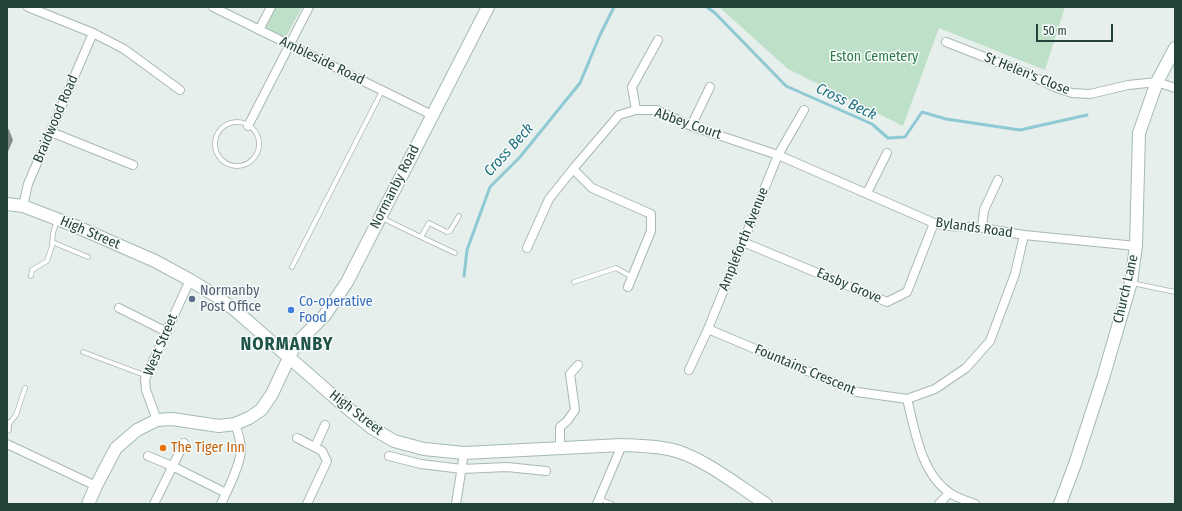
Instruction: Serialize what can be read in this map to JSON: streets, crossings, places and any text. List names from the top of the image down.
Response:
{
  "streets": {
    "street": [
      "Ambleside Road",
      "St Helen's Close",
      "Braidwood Road",
      "Abbey Court",
      "Normanby Road",
      "Bylands Road",
      "High Street",
      "Ampleforth Avenue",
      "Easby Grove",
      "Church Lane",
      "West Street",
      "Fountains Crescent"
    ]
  },
  "crossings": [
    ["Ambleside Road", "Normanby Road"],
    ["St Helen's Close", "Church Lane"],
    ["Braidwood Road", "High Street"],
    ["Abbey Court", "Bylands Road"],
    ["Abbey Court", "Ampleforth Avenue"],
    ["Normanby Road", "High Street"],
    ["Bylands Road", "Ampleforth Avenue"],
    ["Bylands Road", "Easby Grove"],
    ["Bylands Road", "Church Lane"],
    ["Bylands Road", "Fountains Crescent"],
    ["High Street", "West Street"],
    ["Ampleforth Avenue", "Easby Grove"],
    ["Ampleforth Avenue", "Fountains Crescent"]
  ],
  "districts": ["NORMANBY"],
  "water": ["Cross Beck"],
  "parks": ["Eston Cemetery"],
  "places": ["Normanby Post Office", "Co-operative Food", "The Tiger Inn"],
  "scale_bar": "50 m"
}
